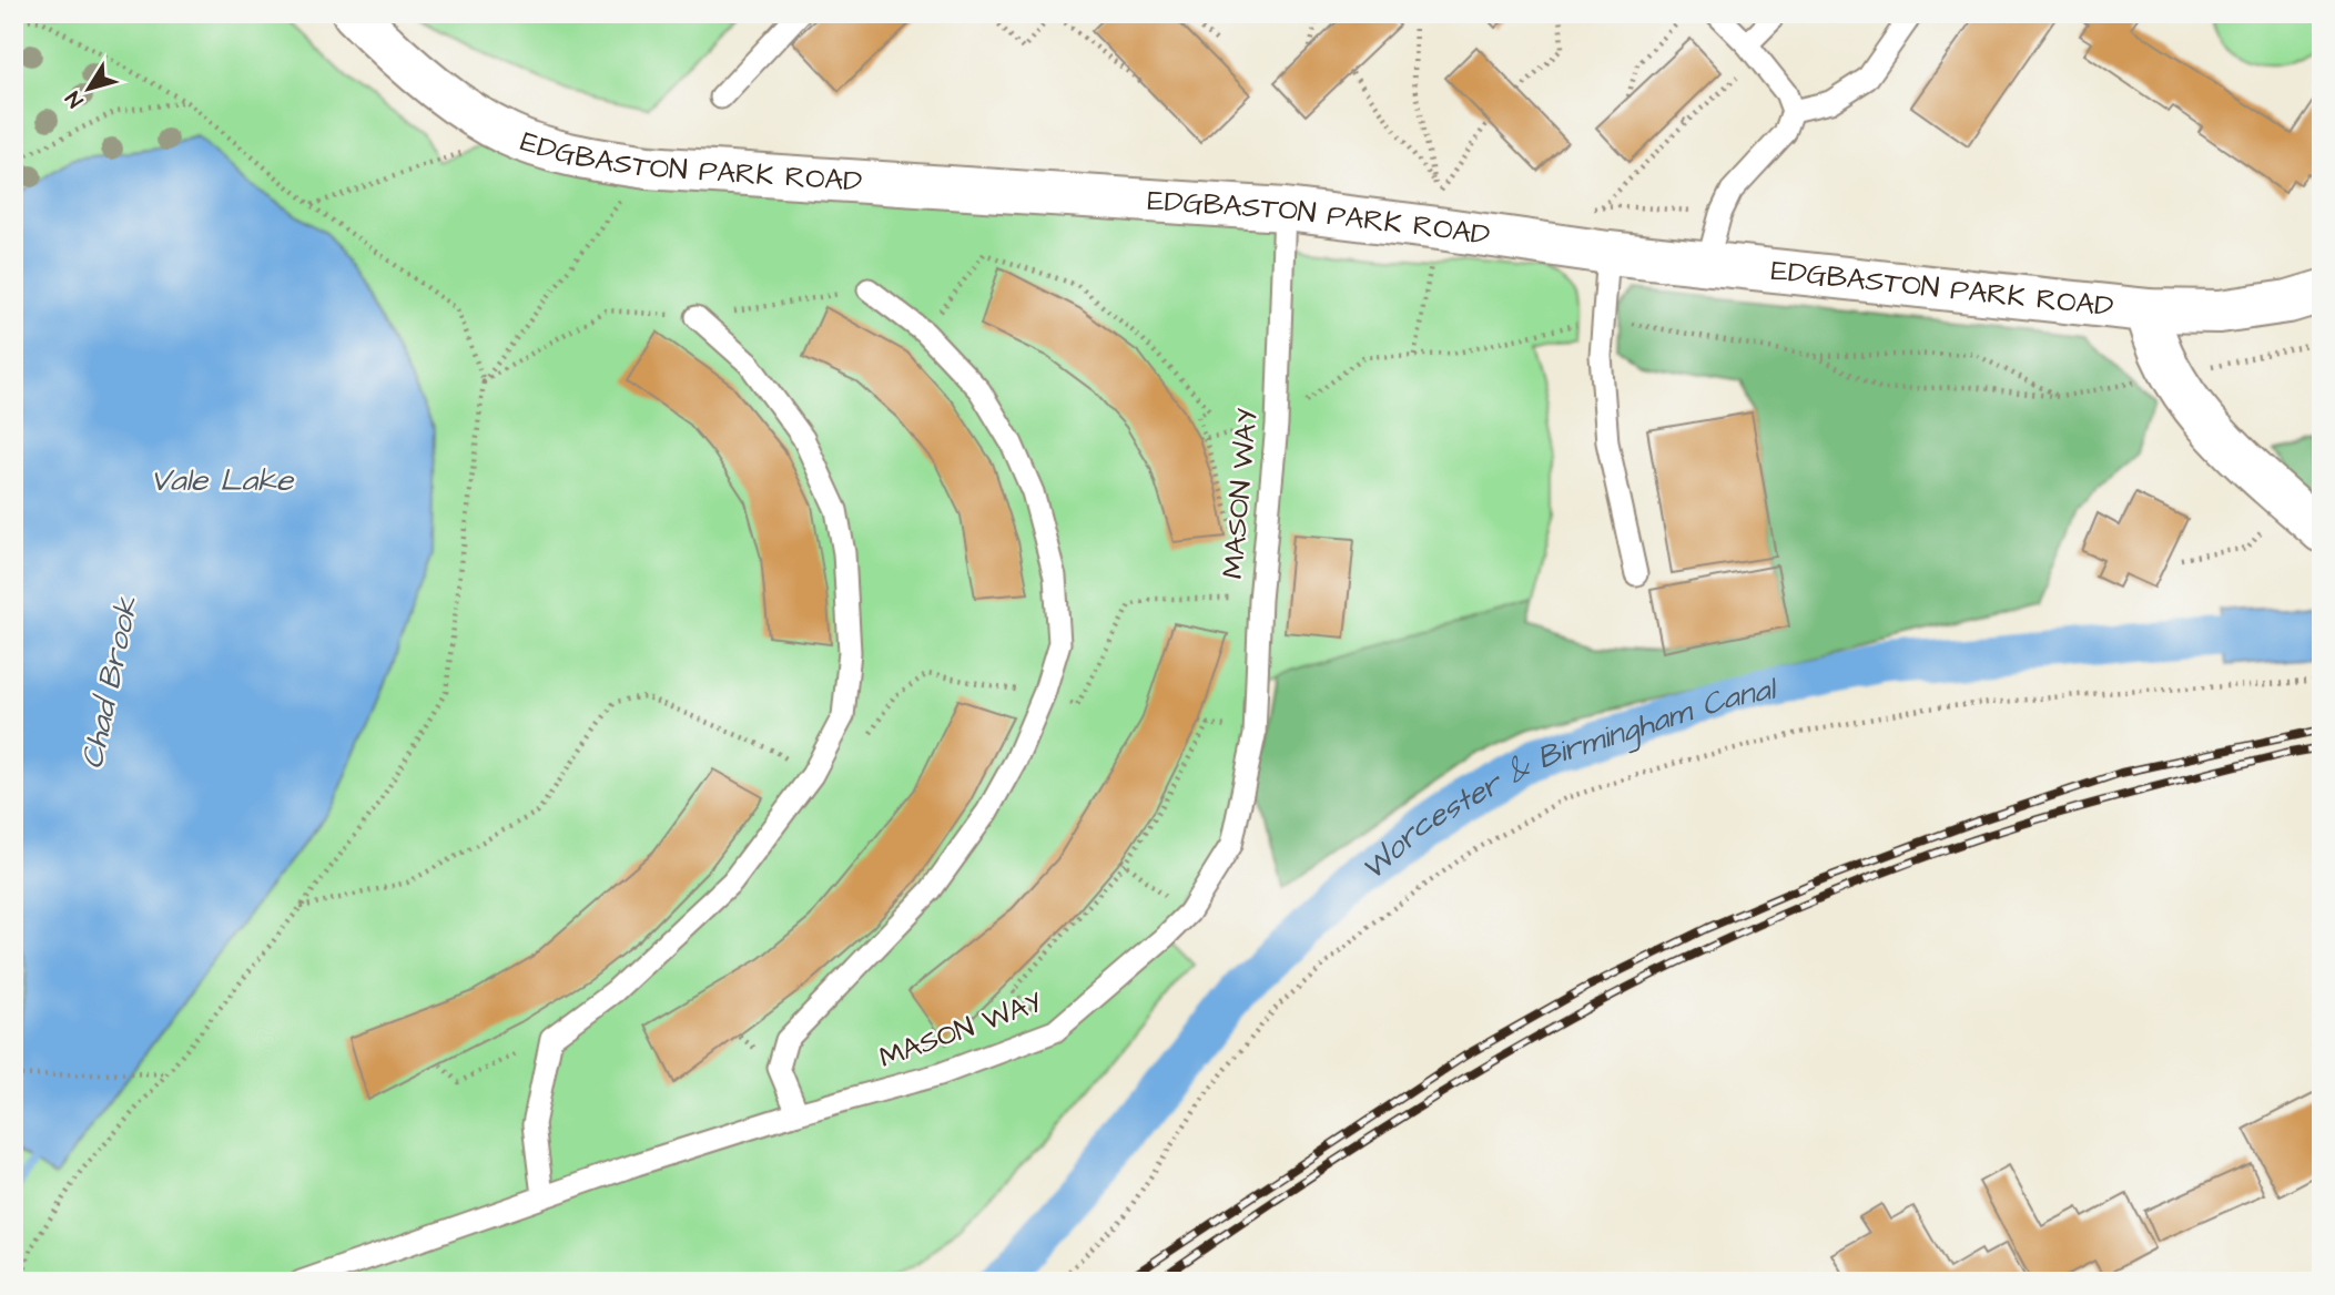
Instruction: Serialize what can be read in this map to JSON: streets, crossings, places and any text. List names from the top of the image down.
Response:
{
  "streets": {
    "street": ["EDGBASTON PARK ROAD"],
    "lane": ["MASON WAY"]
  },
  "crossings": [
    ["EDGBASTON PARK ROAD", "MASON WAY"]
  ],
  "water": ["Vale Lake", "Chad Brook", "Worcester & Birmingham Canal"],
  "north": "bottom left"
}
